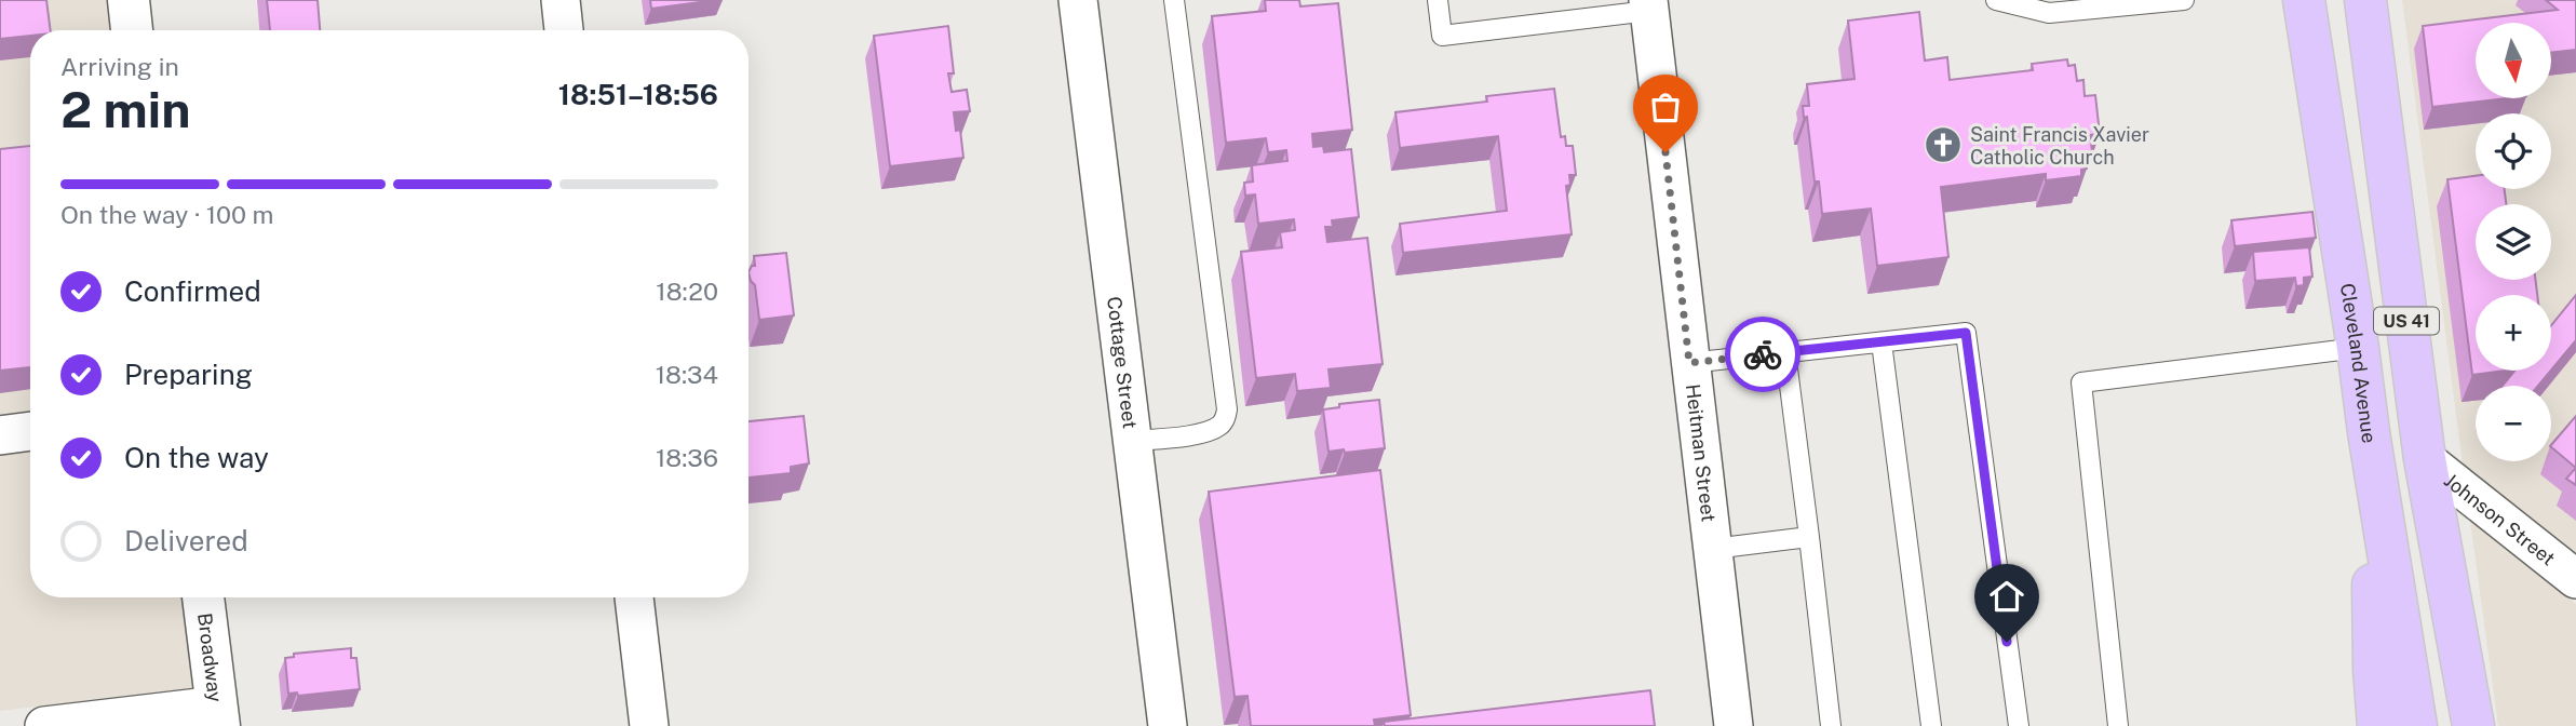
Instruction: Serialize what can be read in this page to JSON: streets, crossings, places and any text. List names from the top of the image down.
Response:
{
  "streets": {
    "main road": ["US 41", "Cleveland Avenue"],
    "street": [
      "Cottage Street",
      "Heitman Street",
      "Johnson Street",
      "Broadway"
    ]
  },
  "crossings": [
    ["US 41", "Johnson Street"]
  ],
  "places": {
    "church": ["Saint Francis Xavier Catholic Church"]
  },
  "north": "bottom",
  "page": {
    "map_buttons": ["+", "−"],
    "heading": ["2 min", "Arriving in", "18:51–18:56"],
    "bar": "On the way · 100 m",
    "list": [
      ["Confirmed", "18:20"],
      ["Preparing", "18:34"],
      ["On the way", "18:36"],
      "Delivered"
    ]
  }
}
